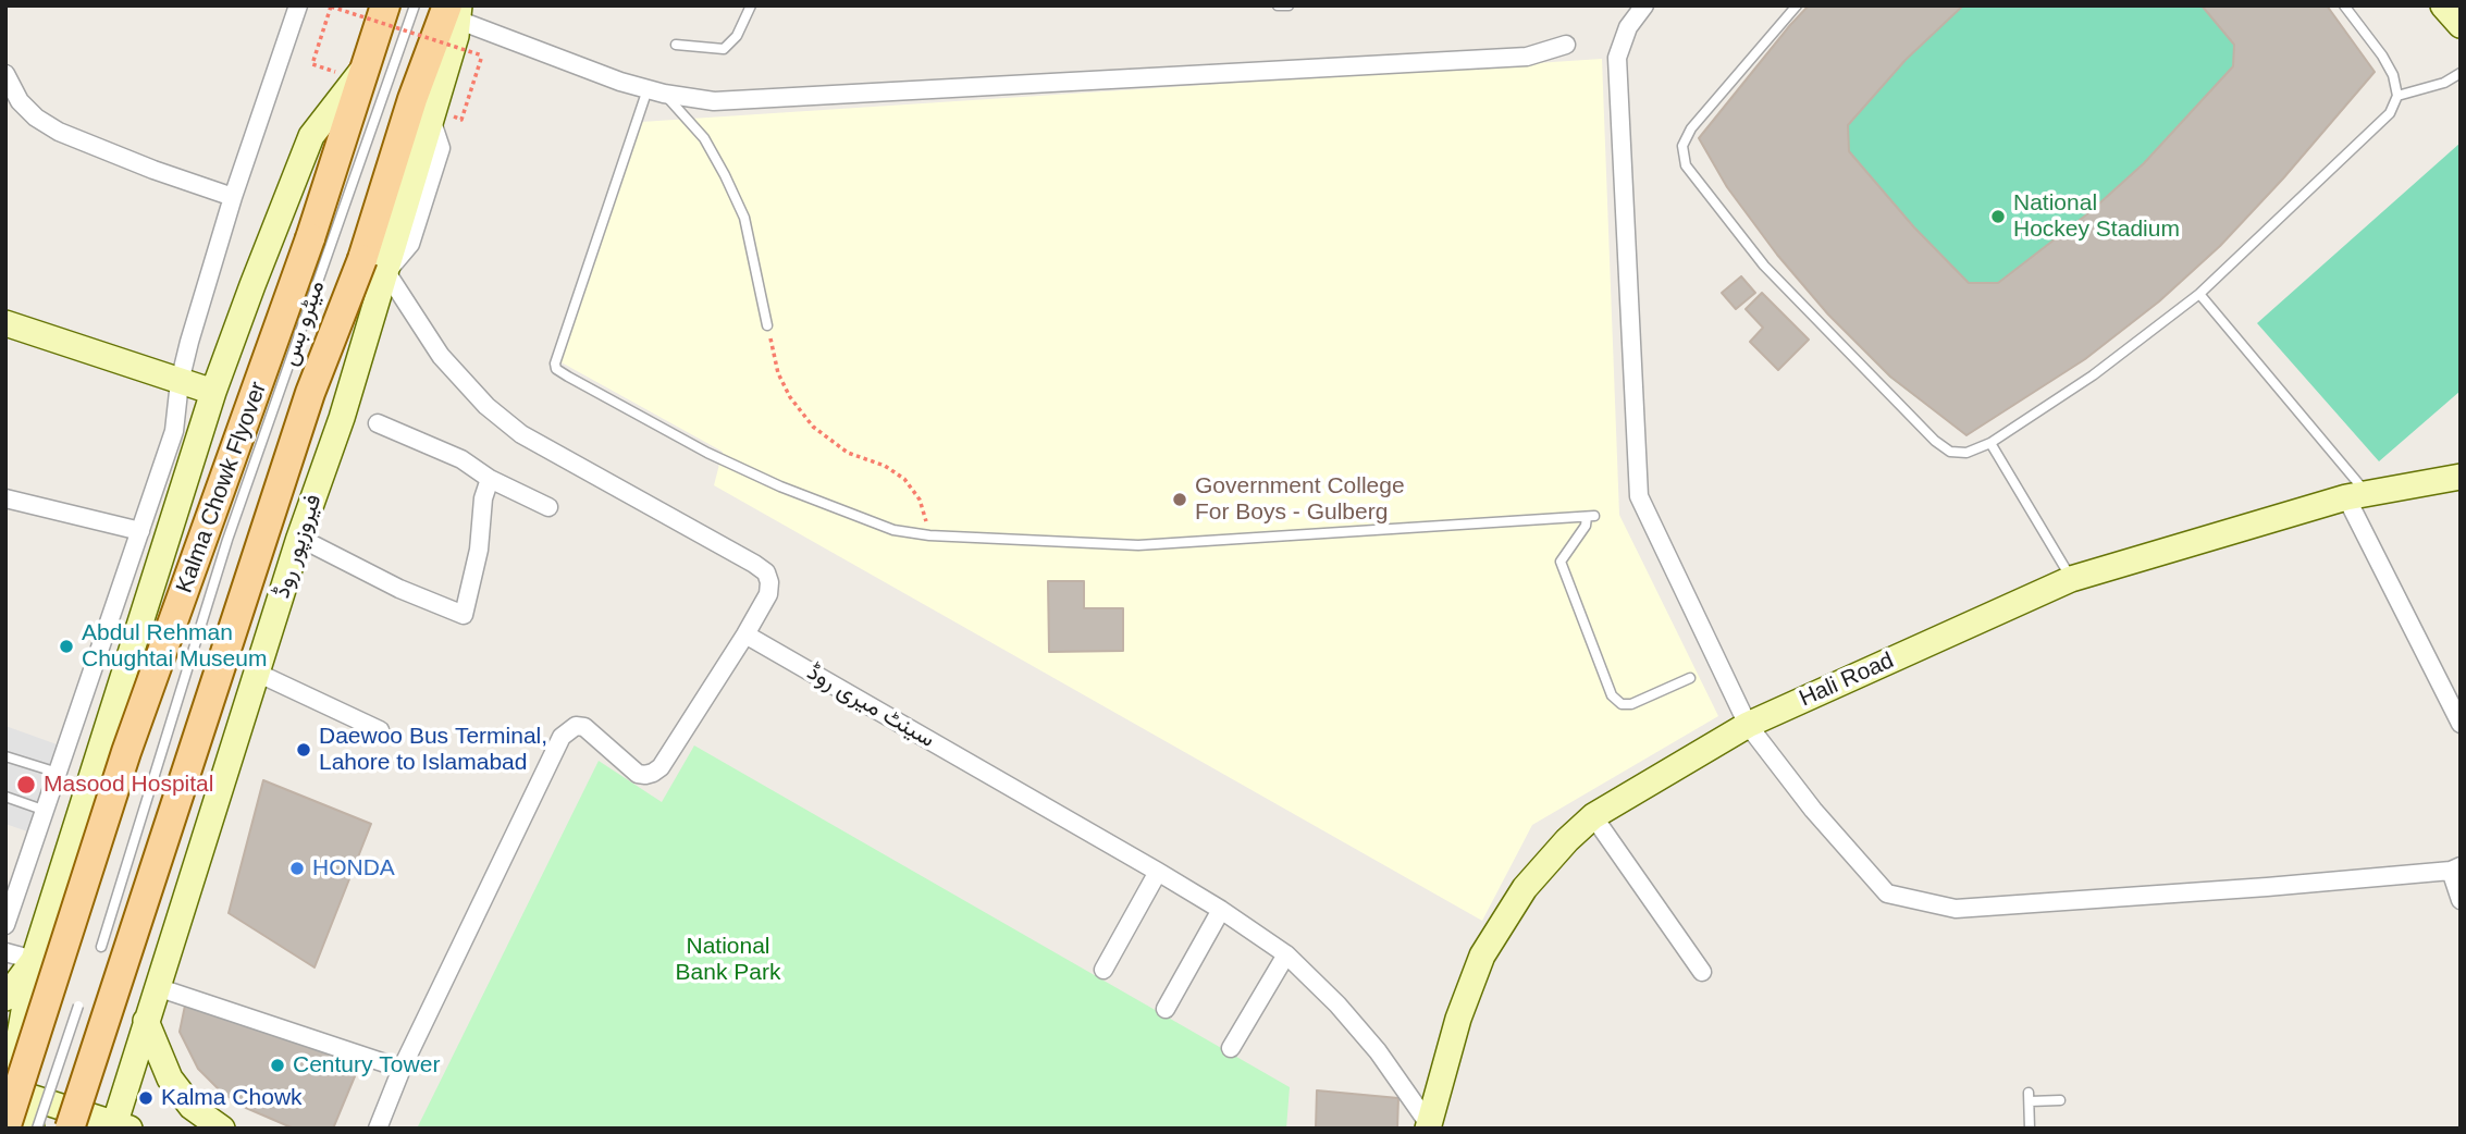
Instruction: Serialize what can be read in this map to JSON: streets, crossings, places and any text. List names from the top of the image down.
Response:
{
  "streets": {
    "main road": ["Kalma Chowk Flyover", "فیروزپور روڈ", "Hali Road"],
    "street": ["سینٹ میری روڈ"],
    "lane": ["میٹرو بس"]
  },
  "crossings": [
    ["Hali Road", "سینٹ میری روڈ"]
  ],
  "parks": ["National Bank Park"],
  "places": [
    "National Hockey Stadium",
    "Government College For Boys - Gulberg",
    "Abdul Rehman Chughtai Museum",
    "Daewoo Bus Terminal, Lahore to Islamabad",
    "Masood Hospital",
    "HONDA",
    "Century Tower",
    "Kalma Chowk"
  ]
}
